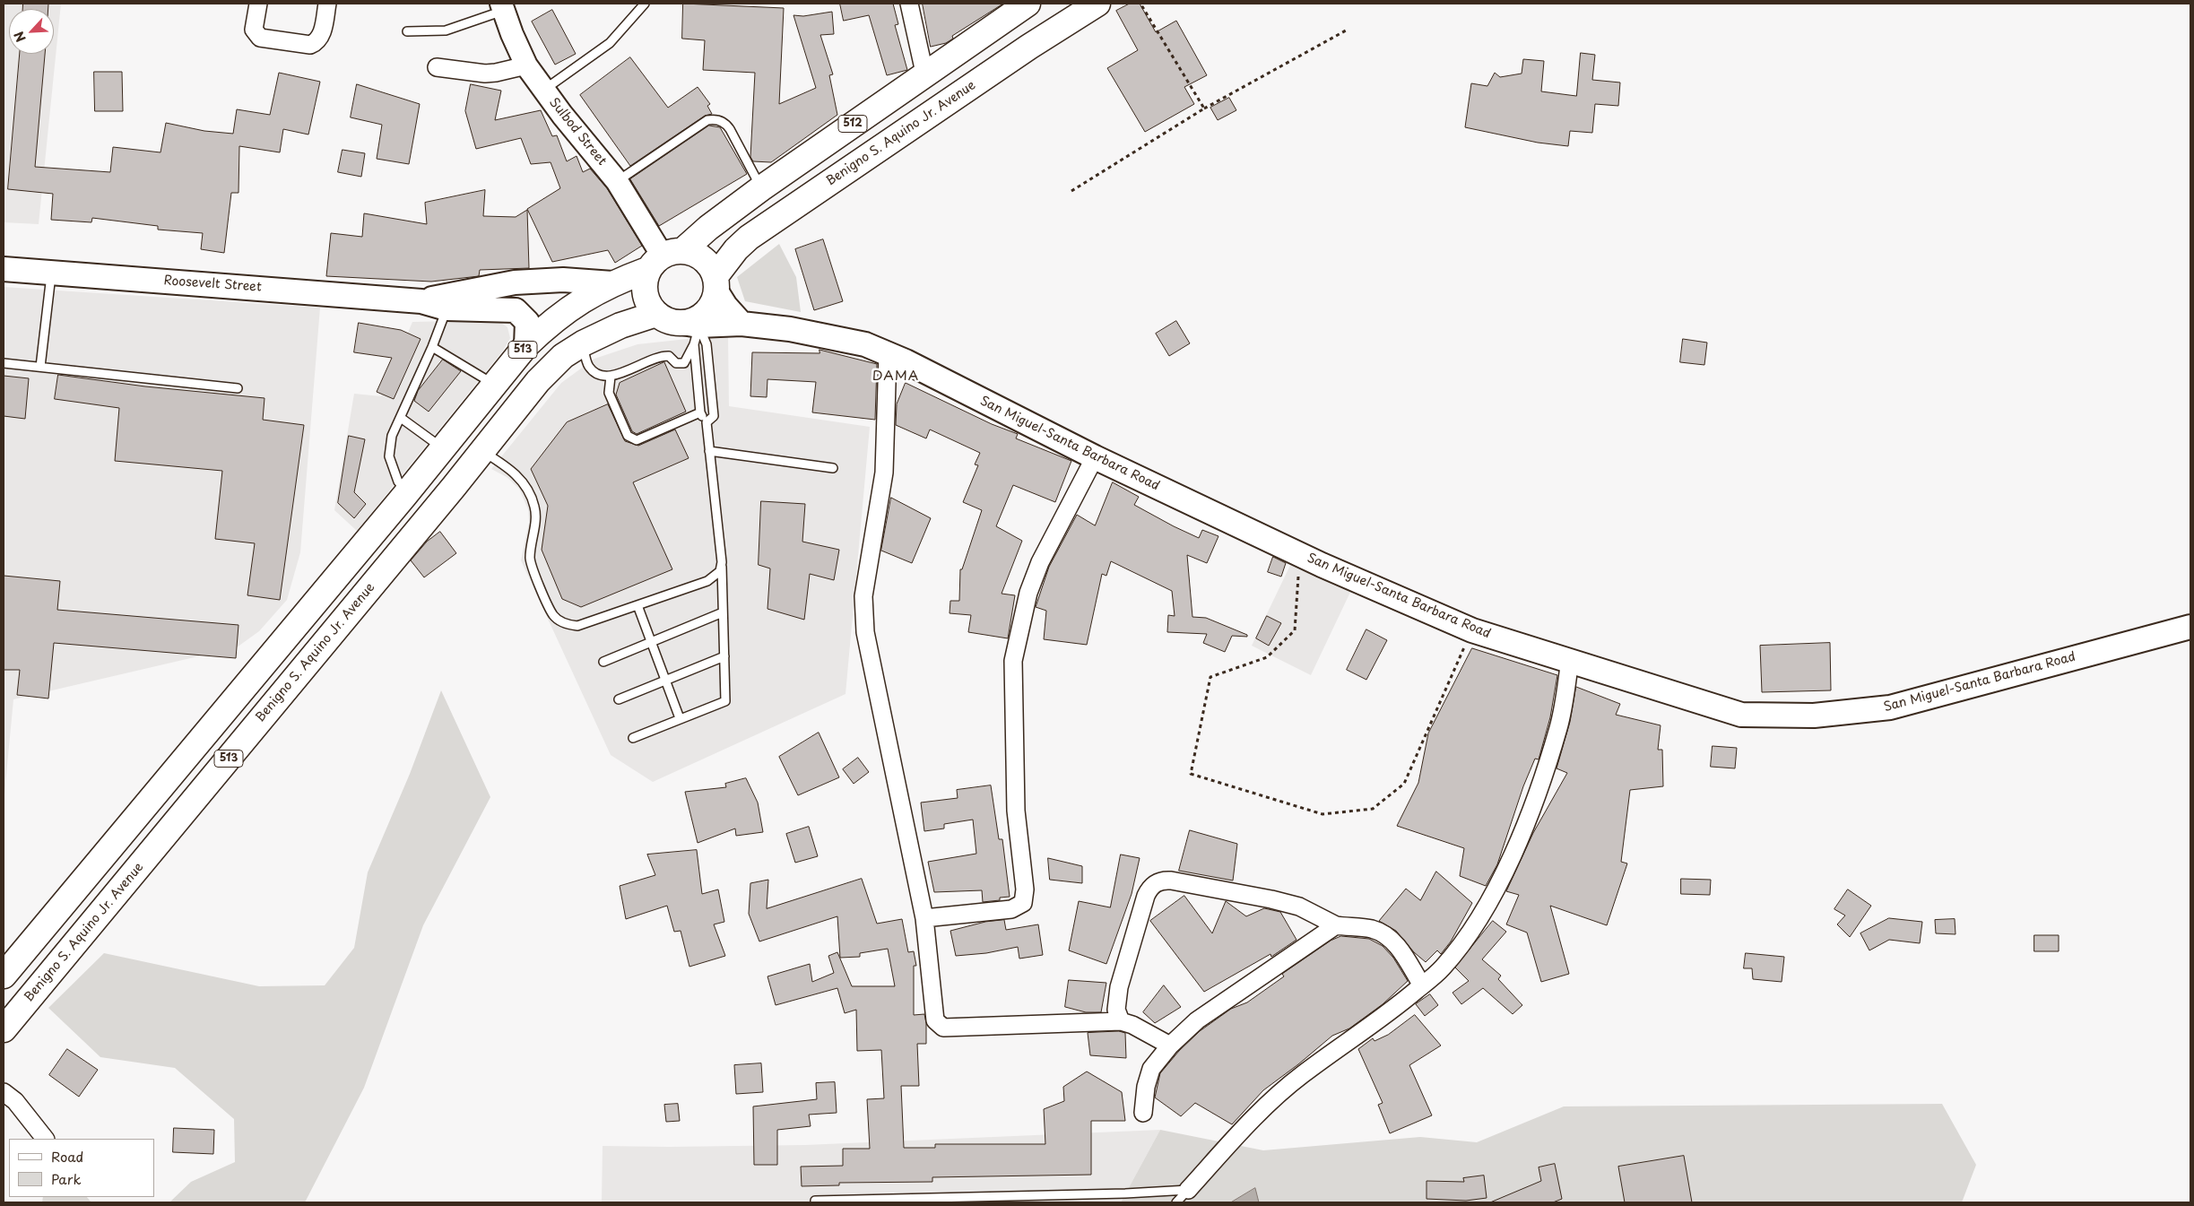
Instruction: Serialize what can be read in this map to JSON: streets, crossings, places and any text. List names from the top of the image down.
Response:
{
  "streets": {
    "main road": [
      "512",
      "Benigno S. Aquino Jr. Avenue",
      "Roosevelt Street",
      "513",
      "San Miguel-Santa Barbara Road"
    ],
    "street": ["Sulbod Street"]
  },
  "crossings": [
    ["512", "Sulbod Street"],
    ["512", "Benigno S. Aquino Jr. Avenue"],
    ["512", "513"],
    ["512", "San Miguel-Santa Barbara Road"],
    ["Sulbod Street", "Benigno S. Aquino Jr. Avenue"],
    ["Sulbod Street", "513"],
    ["Sulbod Street", "San Miguel-Santa Barbara Road"],
    ["Benigno S. Aquino Jr. Avenue", "513"],
    ["Benigno S. Aquino Jr. Avenue", "San Miguel-Santa Barbara Road"],
    ["Roosevelt Street", "513"],
    ["513", "San Miguel-Santa Barbara Road"]
  ],
  "districts": ["DAMA"],
  "legend": ["Road", "Park"],
  "north": "bottom left"
}
